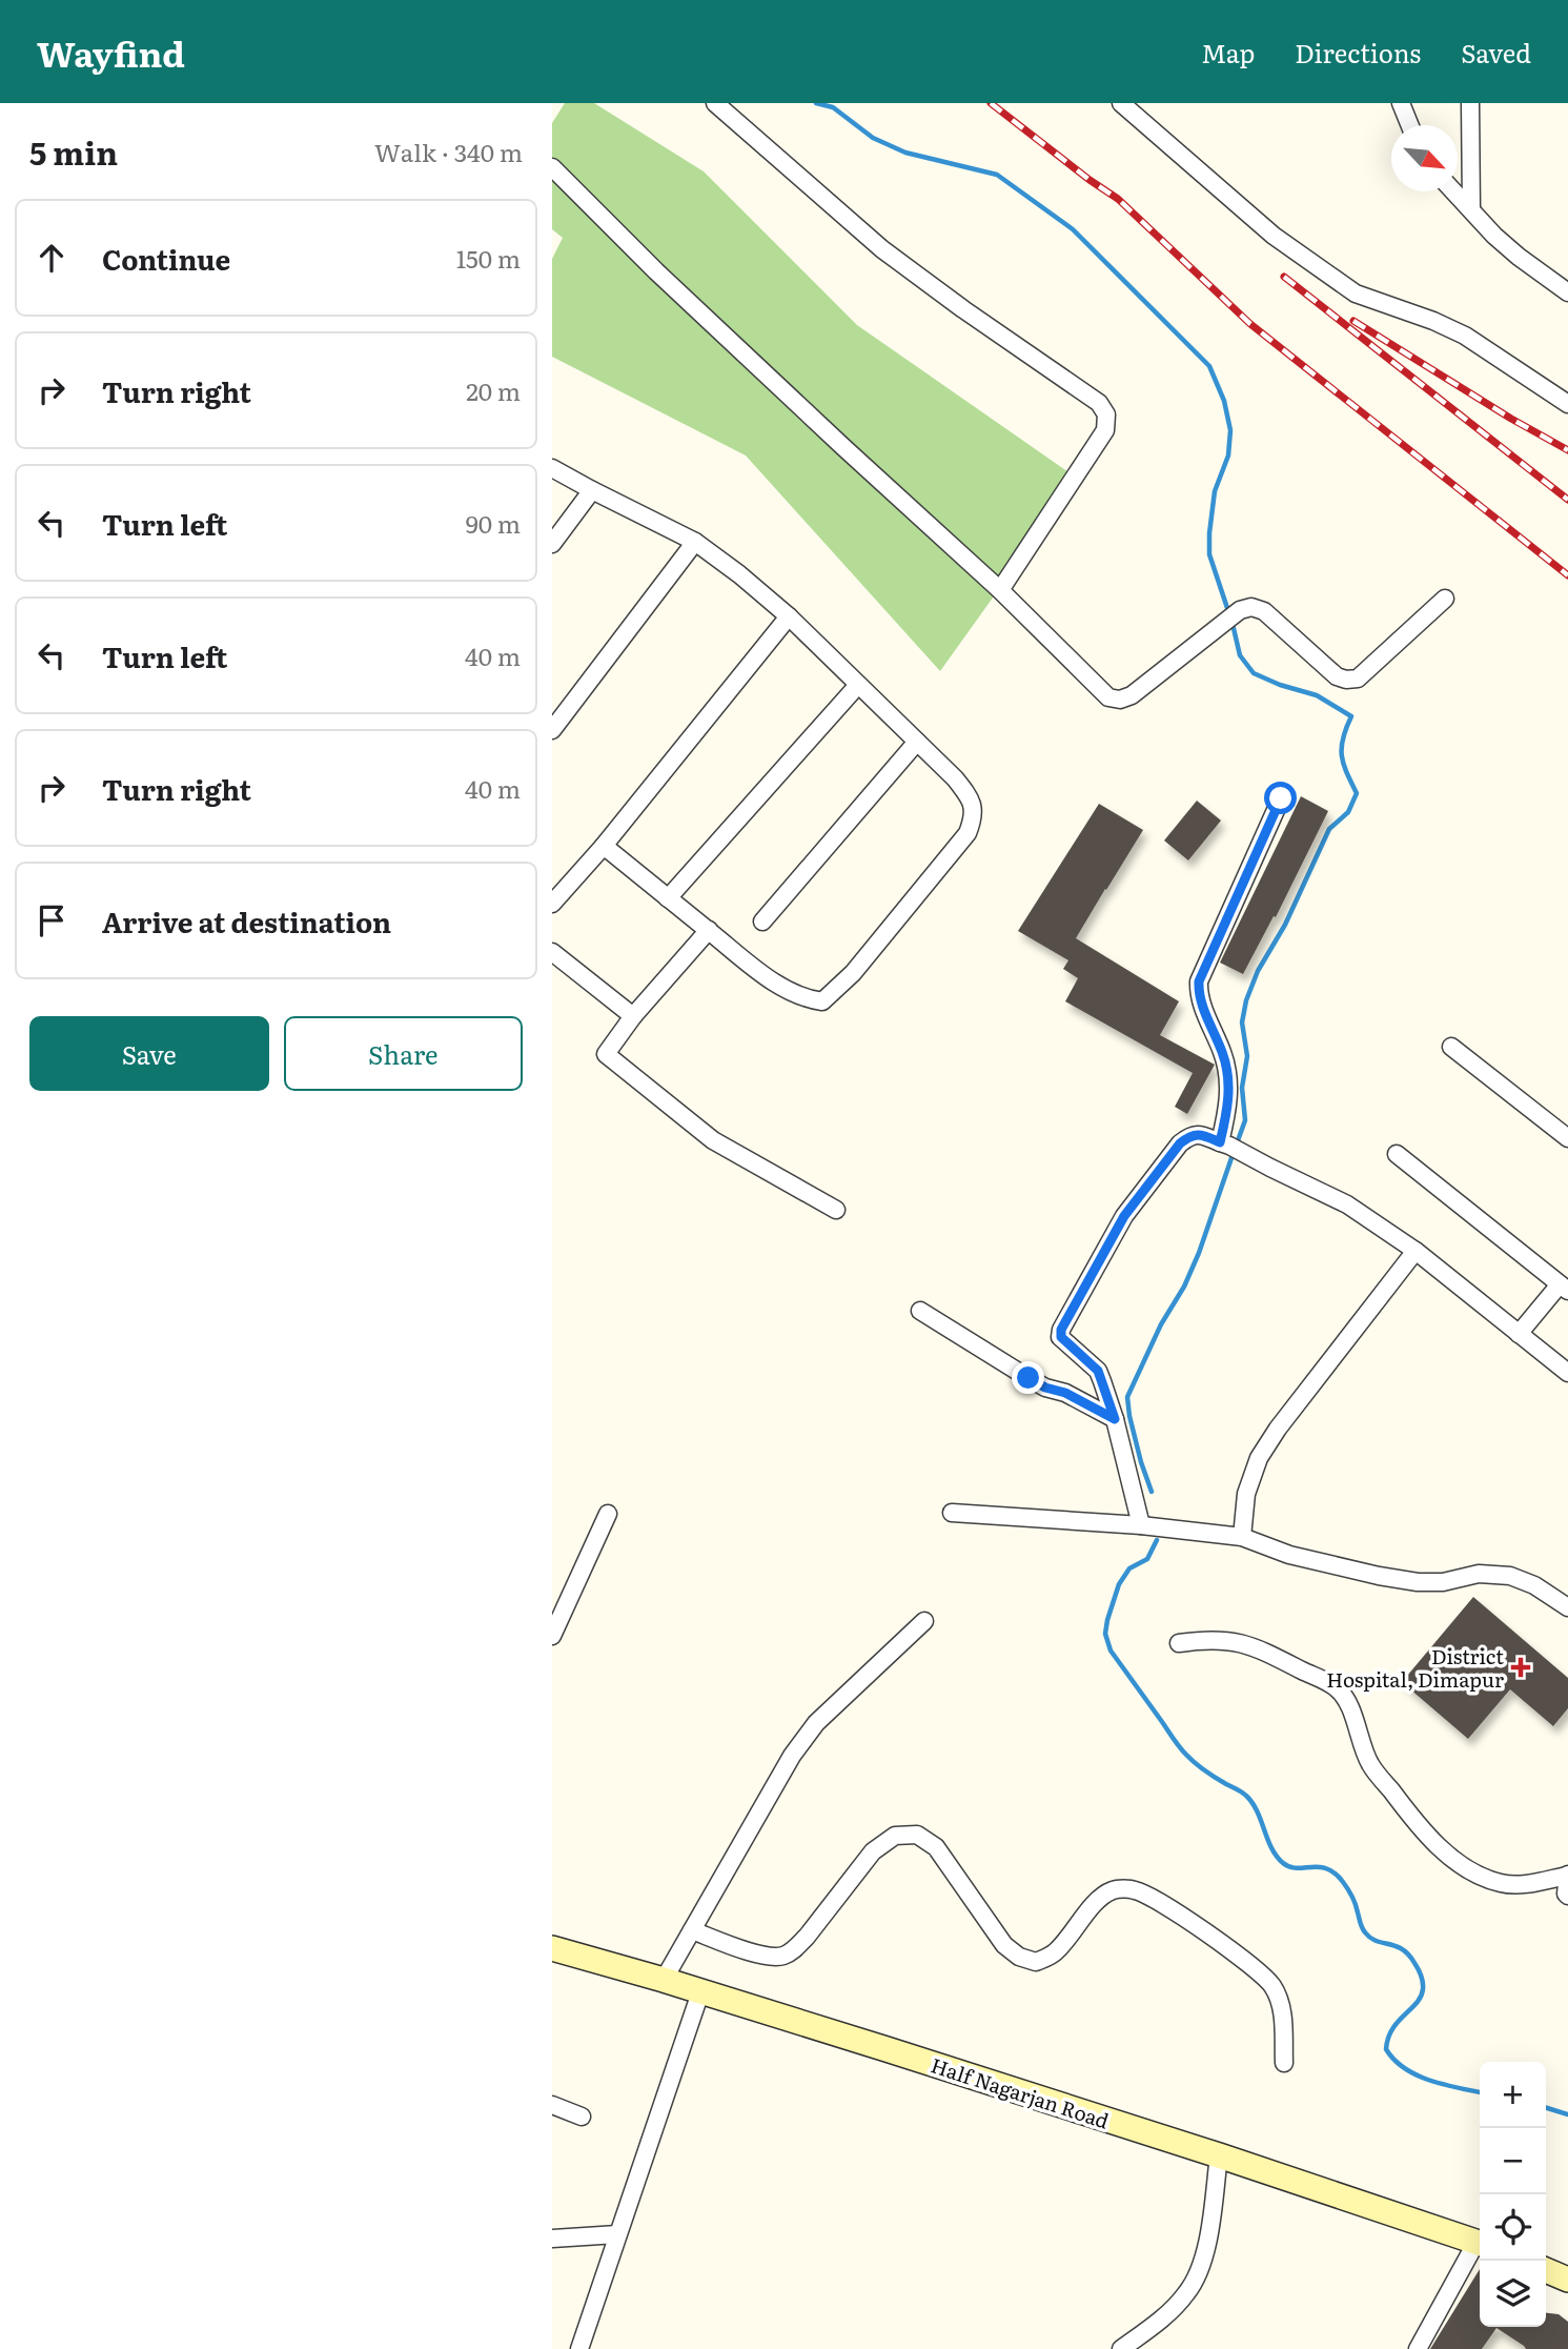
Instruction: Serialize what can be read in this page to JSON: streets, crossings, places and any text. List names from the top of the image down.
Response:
{
  "streets": {
    "main road": ["Half Nagarjan Road"]
  },
  "places": {
    "health": ["District Hospital, Dimapur"]
  },
  "north": "bottom right",
  "page": {
    "header": "Wayfind",
    "nav": ["Map", "Directions", "Saved"],
    "heading": ["5 min", "Walk · 340 m"],
    "list": [
      ["Continue", "150 m"],
      ["Turn right", "20 m"],
      ["Turn left", "90 m"],
      ["Turn left", "40 m"],
      ["Turn right", "40 m"],
      "Arrive at destination"
    ],
    "buttons": ["Save", "Share"],
    "map_buttons": ["+", "−"]
  }
}
